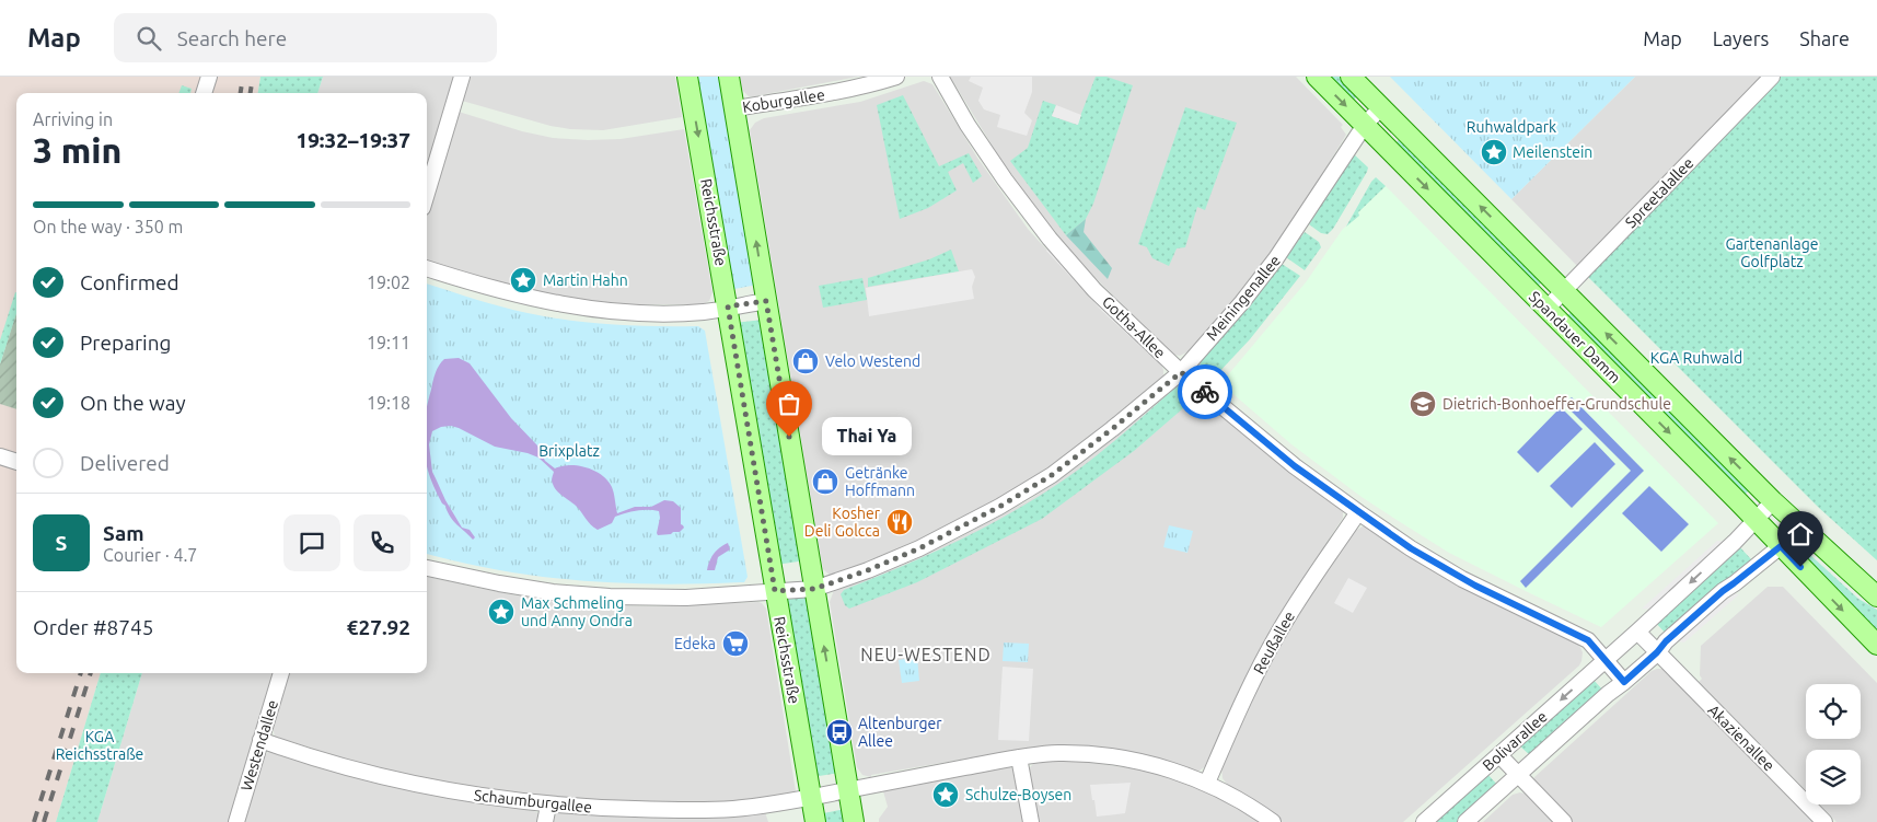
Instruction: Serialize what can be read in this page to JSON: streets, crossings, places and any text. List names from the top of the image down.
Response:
{
  "streets": {
    "main road": ["Reichsstraße", "Spandauer Damm"],
    "street": [
      "Koburgallee",
      "Spreetalallee",
      "Meiningenallee",
      "Gotha-Allee",
      "Reußallee",
      "Akazienallee",
      "Bolivarallee",
      "Westendallee",
      "Schaumburgallee"
    ]
  },
  "crossings": [
    ["Spreetalallee", "Spandauer Damm"],
    ["Reichsstraße", "Meiningenallee"],
    ["Reichsstraße", "Schaumburgallee"],
    ["Meiningenallee", "Gotha-Allee"],
    ["Meiningenallee", "Spandauer Damm"],
    ["Gotha-Allee", "Reußallee"],
    ["Gotha-Allee", "Bolivarallee"],
    ["Spandauer Damm", "Bolivarallee"],
    ["Akazienallee", "Bolivarallee"],
    ["Westendallee", "Schaumburgallee"]
  ],
  "districts": ["NEU-WESTEND"],
  "parks": [
    "Ruhwaldpark",
    "Gartenanlage Golfplatz",
    "KGA Ruhwald",
    "Brixplatz",
    "KGA Reichsstraße"
  ],
  "places": {
    "place": [
      "Meilenstein",
      "Martin Hahn",
      "Max Schmeling und Anny Ondra",
      "Schulze-Boysen"
    ],
    "shop": ["Velo Westend", "Getränke Hoffmann"],
    "school or university": ["Dietrich-Bonhoeffer-Grundschule"],
    "other": ["Thai Ya"],
    "restaurant": ["Kosher Deli Golcca"],
    "supermarket": ["Edeka"],
    "bus stop": ["Altenburger Allee"]
  },
  "page": {
    "header": "Map",
    "search": "Search here",
    "nav": ["Map", "Layers", "Share"],
    "heading": ["3 min", "Arriving in", "19:32–19:37"],
    "panel": [
      "Sam",
      "Courier · 4.7",
      "Order #8745",
      "€27.92"
    ],
    "bar": "On the way · 350 m",
    "list": [
      ["Confirmed", "19:02"],
      ["Preparing", "19:11"],
      ["On the way", "19:18"],
      "Delivered"
    ],
    "bubble": "Thai Ya",
    "round": "S"
  }
}
